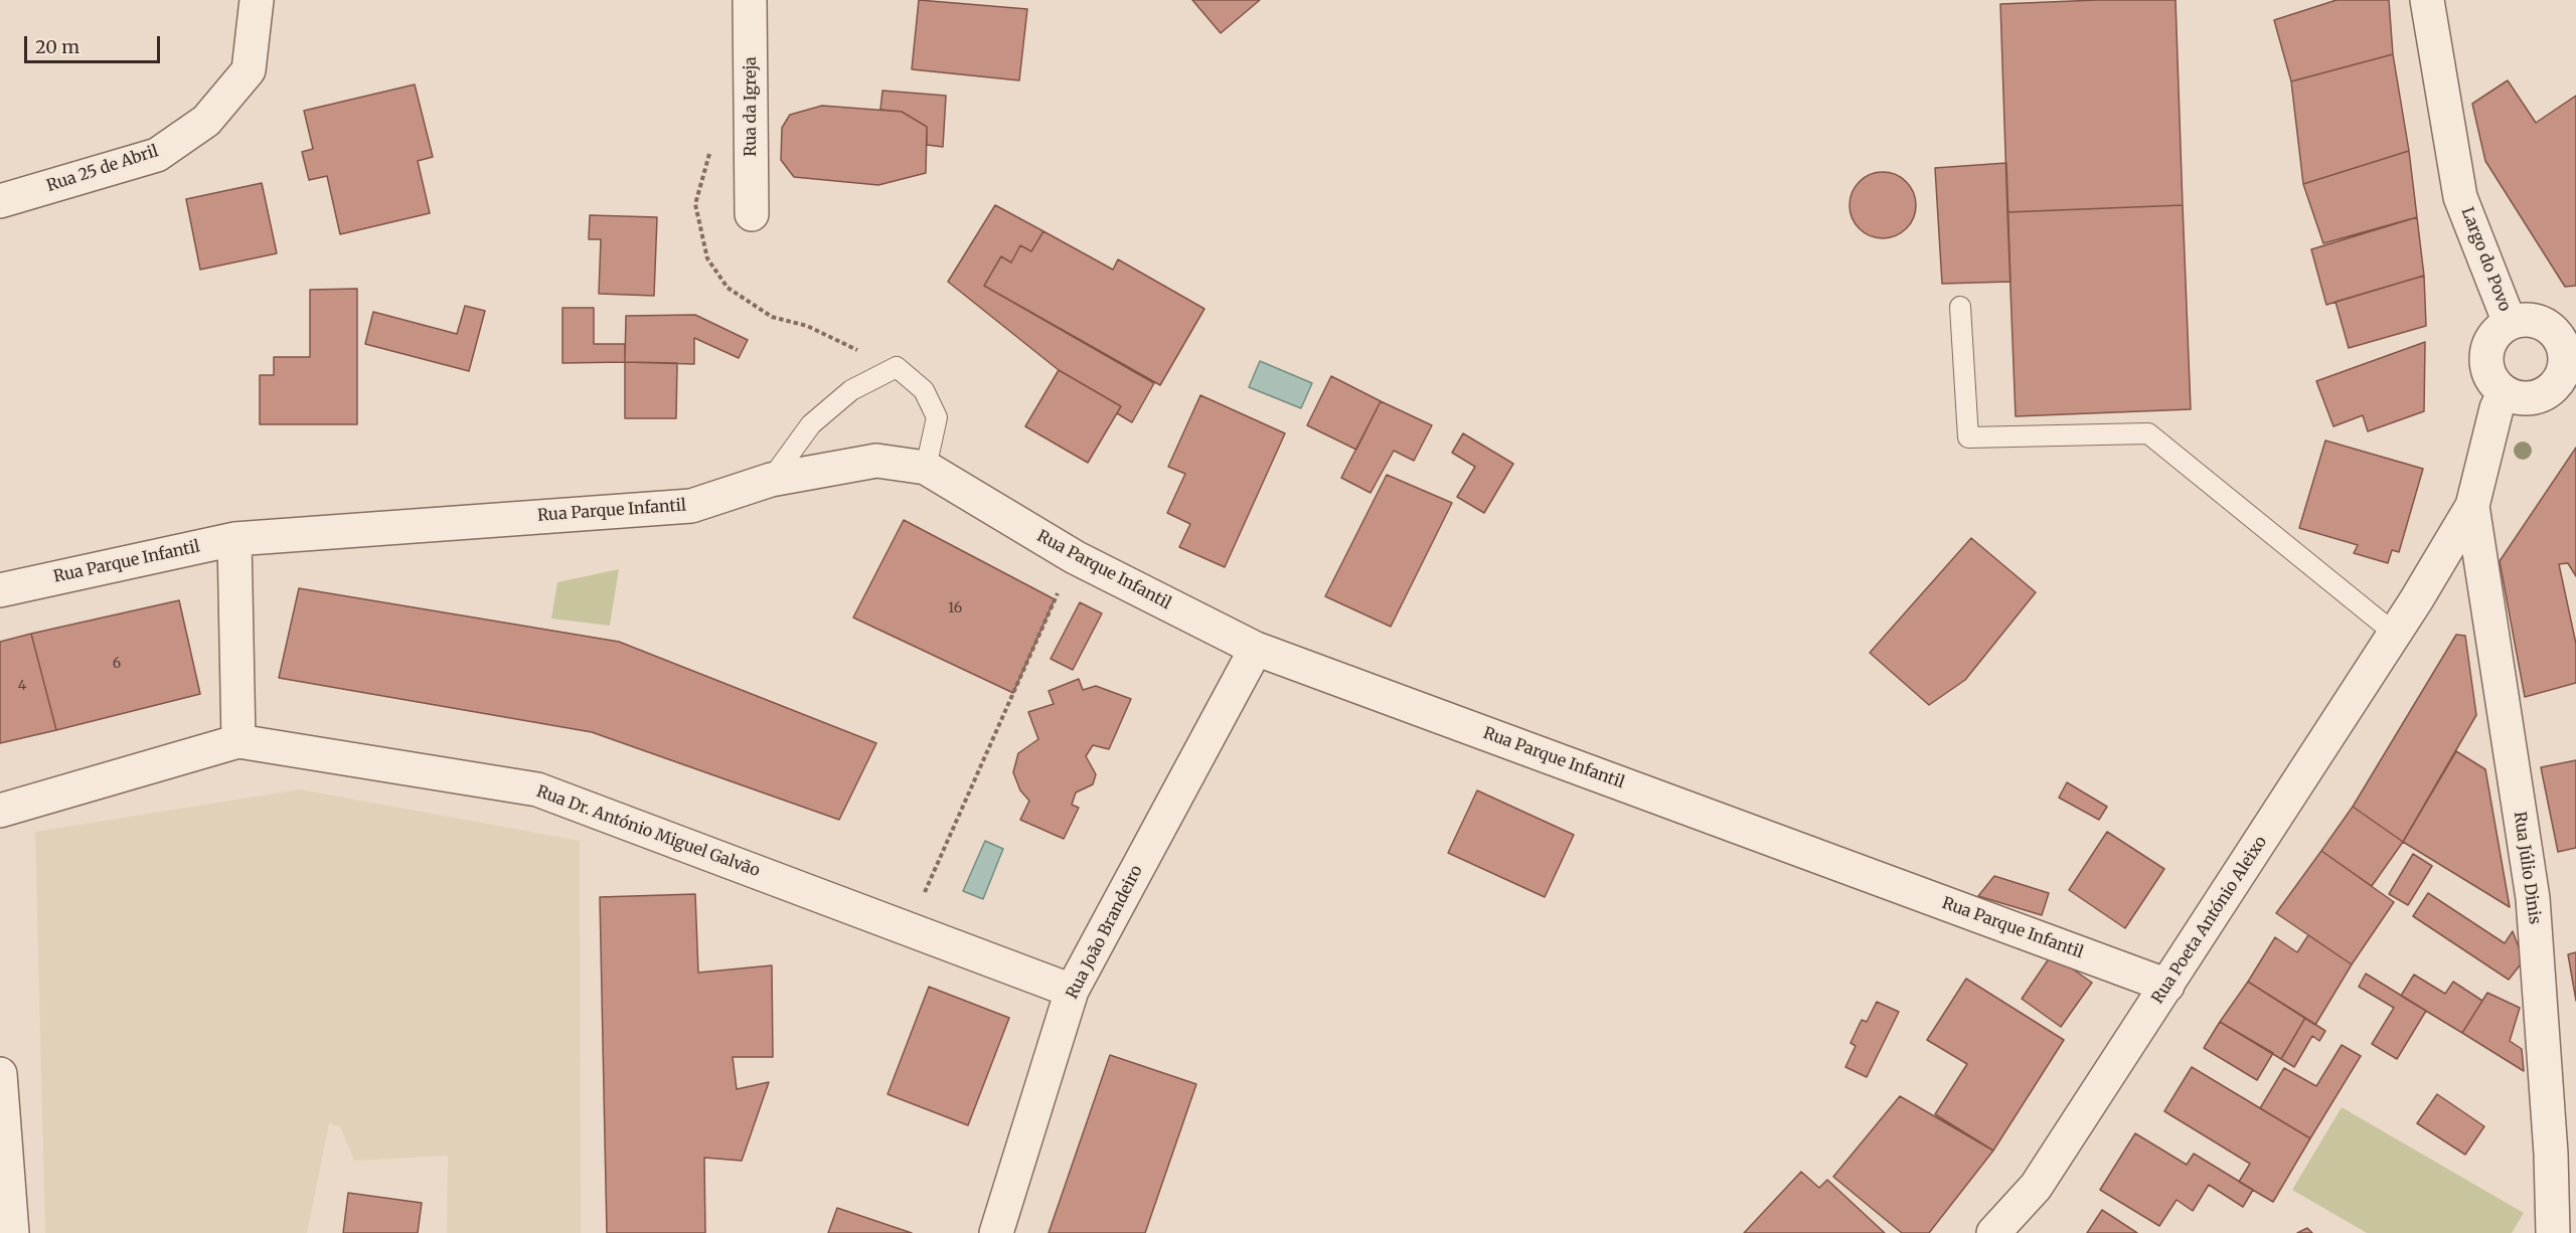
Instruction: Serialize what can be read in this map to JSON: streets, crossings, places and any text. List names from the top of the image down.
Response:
{
  "streets": {
    "street": [
      "Rua da Igreja",
      "Rua 25 de Abril",
      "Largo do Povo",
      "Rua Parque Infantil",
      "Rua Dr. António Miguel Galvão",
      "Rua Júlio Dinis",
      "Rua Poeta António Aleixo",
      "Rua João Brandeiro"
    ]
  },
  "crossings": [
    ["Rua Parque Infantil", "Rua Poeta António Aleixo"],
    ["Rua Parque Infantil", "Rua João Brandeiro"],
    ["Rua Dr. António Miguel Galvão", "Rua João Brandeiro"],
    ["Rua Júlio Dinis", "Rua Poeta António Aleixo"]
  ],
  "house_numbers": ["16", "6", "4"],
  "scale_bar": "20 m"
}
